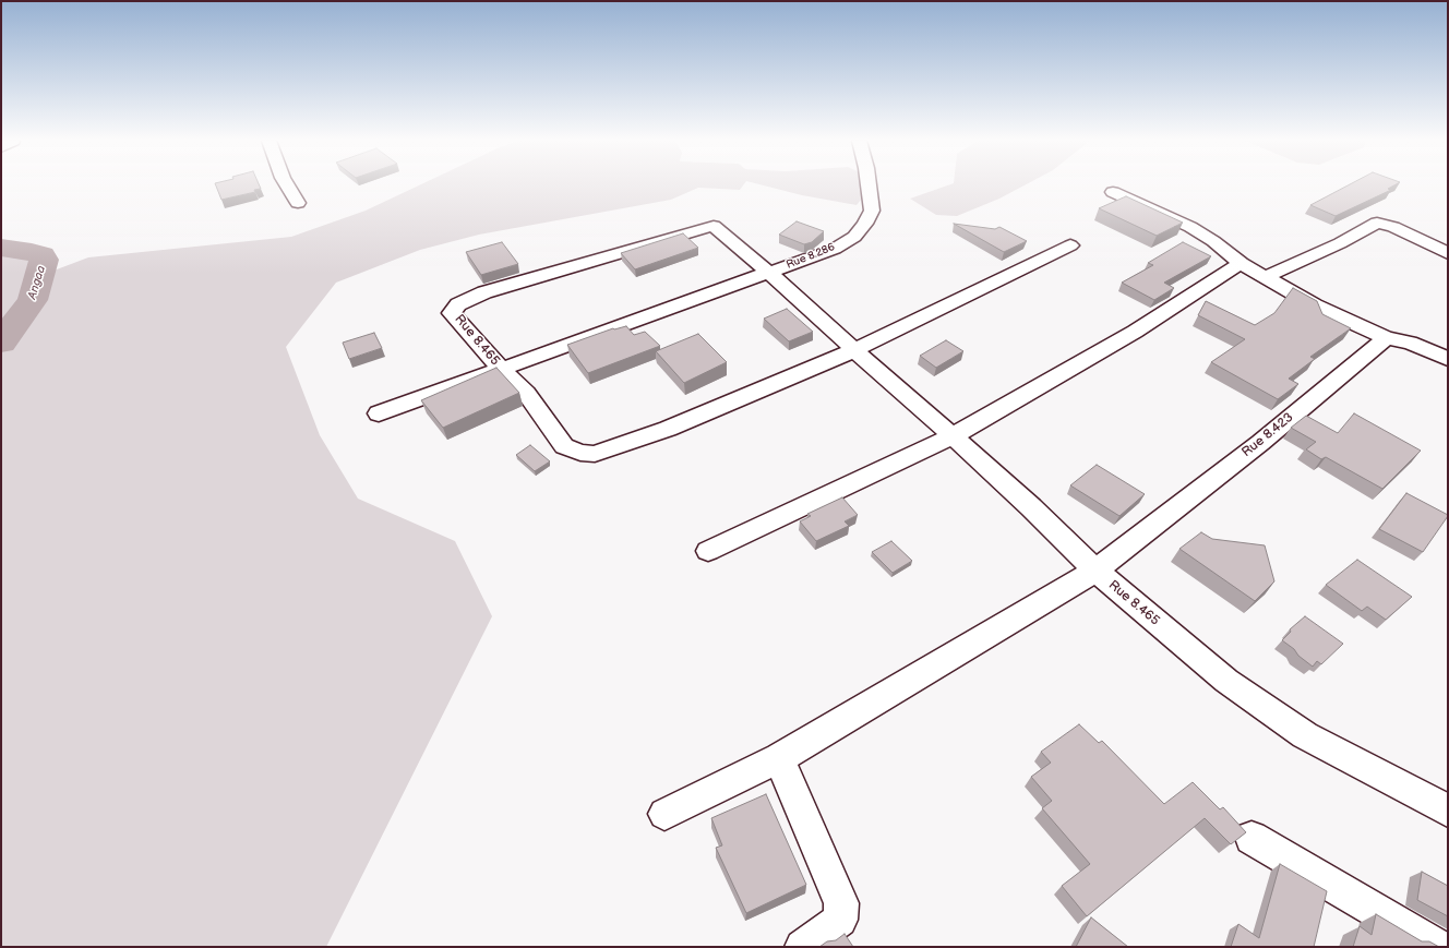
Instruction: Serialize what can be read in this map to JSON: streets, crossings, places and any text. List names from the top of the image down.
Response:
{
  "streets": {
    "street": ["Rue 8.286", "Rue 8.465", "Rue 8.423"]
  },
  "crossings": [
    ["Rue 8.286", "Rue 8.465"],
    ["Rue 8.465", "Rue 8.423"]
  ],
  "water": ["Angaa"]
}
